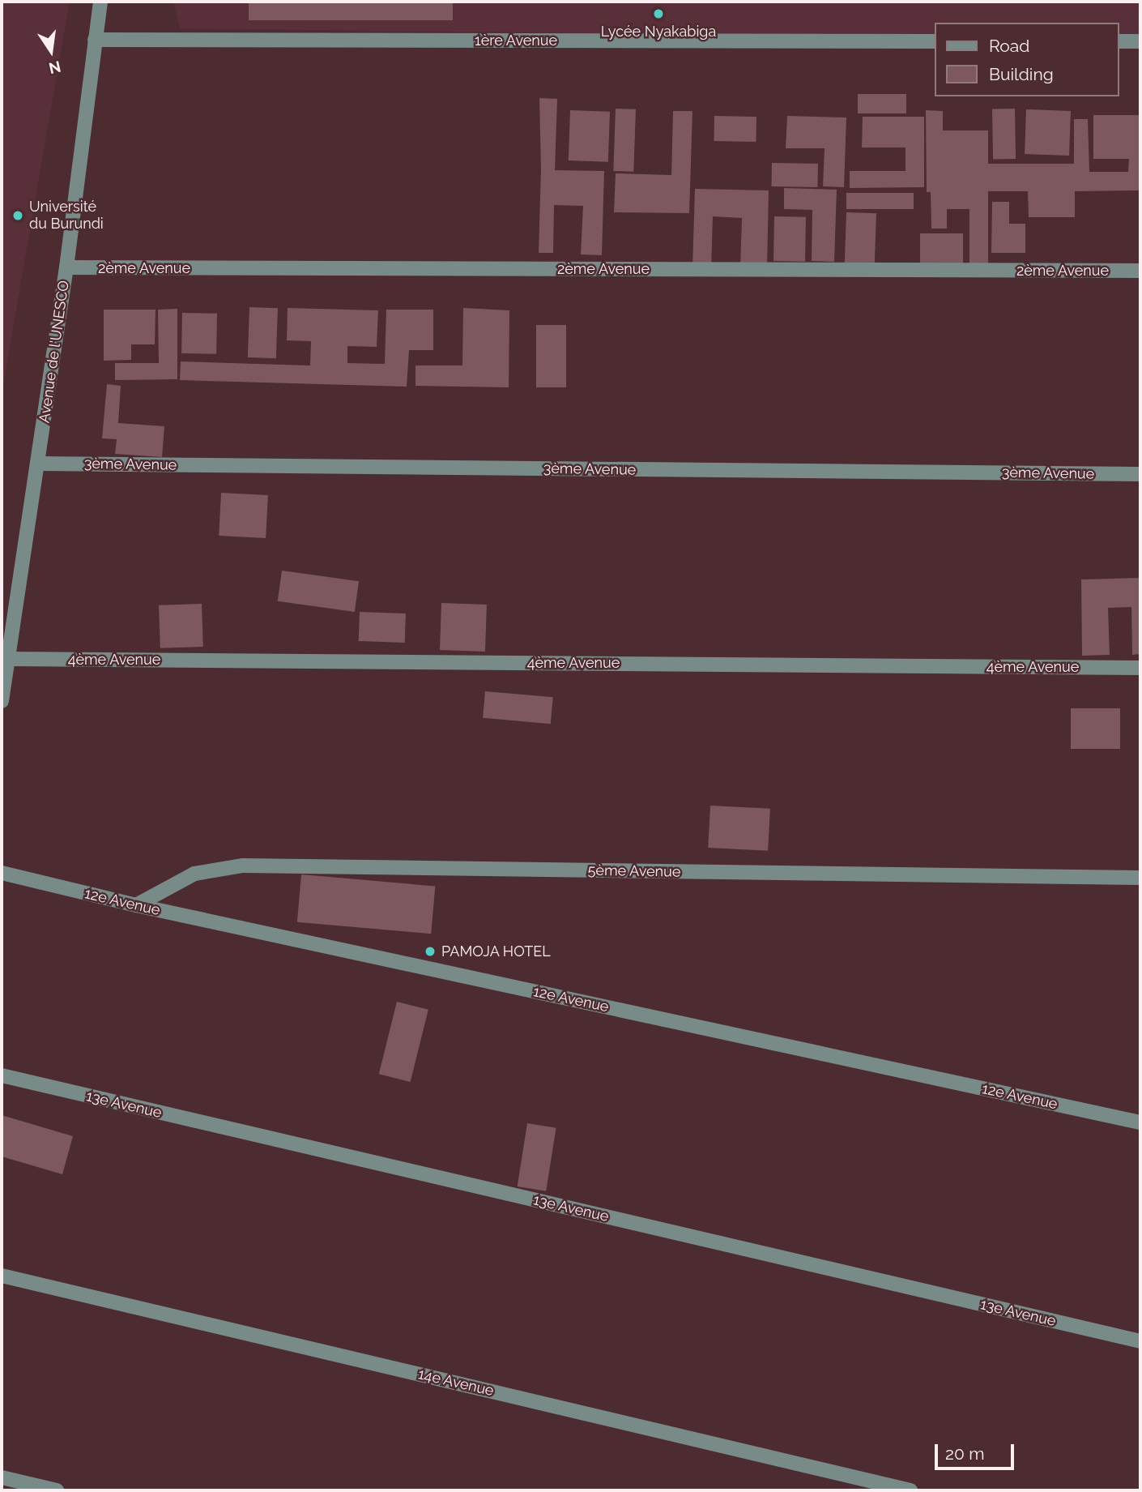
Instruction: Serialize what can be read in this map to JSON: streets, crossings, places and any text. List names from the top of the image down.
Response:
{
  "streets": {
    "street": [
      "1ère Avenue",
      "2ème Avenue",
      "Avenue de l'UNESCO",
      "3ème Avenue",
      "4ème Avenue",
      "5ème Avenue",
      "12e Avenue",
      "13e Avenue",
      "14e Avenue"
    ]
  },
  "crossings": [
    ["1ère Avenue", "Avenue de l'UNESCO"],
    ["2ème Avenue", "Avenue de l'UNESCO"],
    ["Avenue de l'UNESCO", "3ème Avenue"],
    ["Avenue de l'UNESCO", "4ème Avenue"],
    ["5ème Avenue", "12e Avenue"]
  ],
  "places": ["Lycée Nyakabiga", "Université du Burundi", "PAMOJA HOTEL"],
  "legend": ["Road", "Building"],
  "scale_bar": "20 m",
  "north": "bottom"
}
